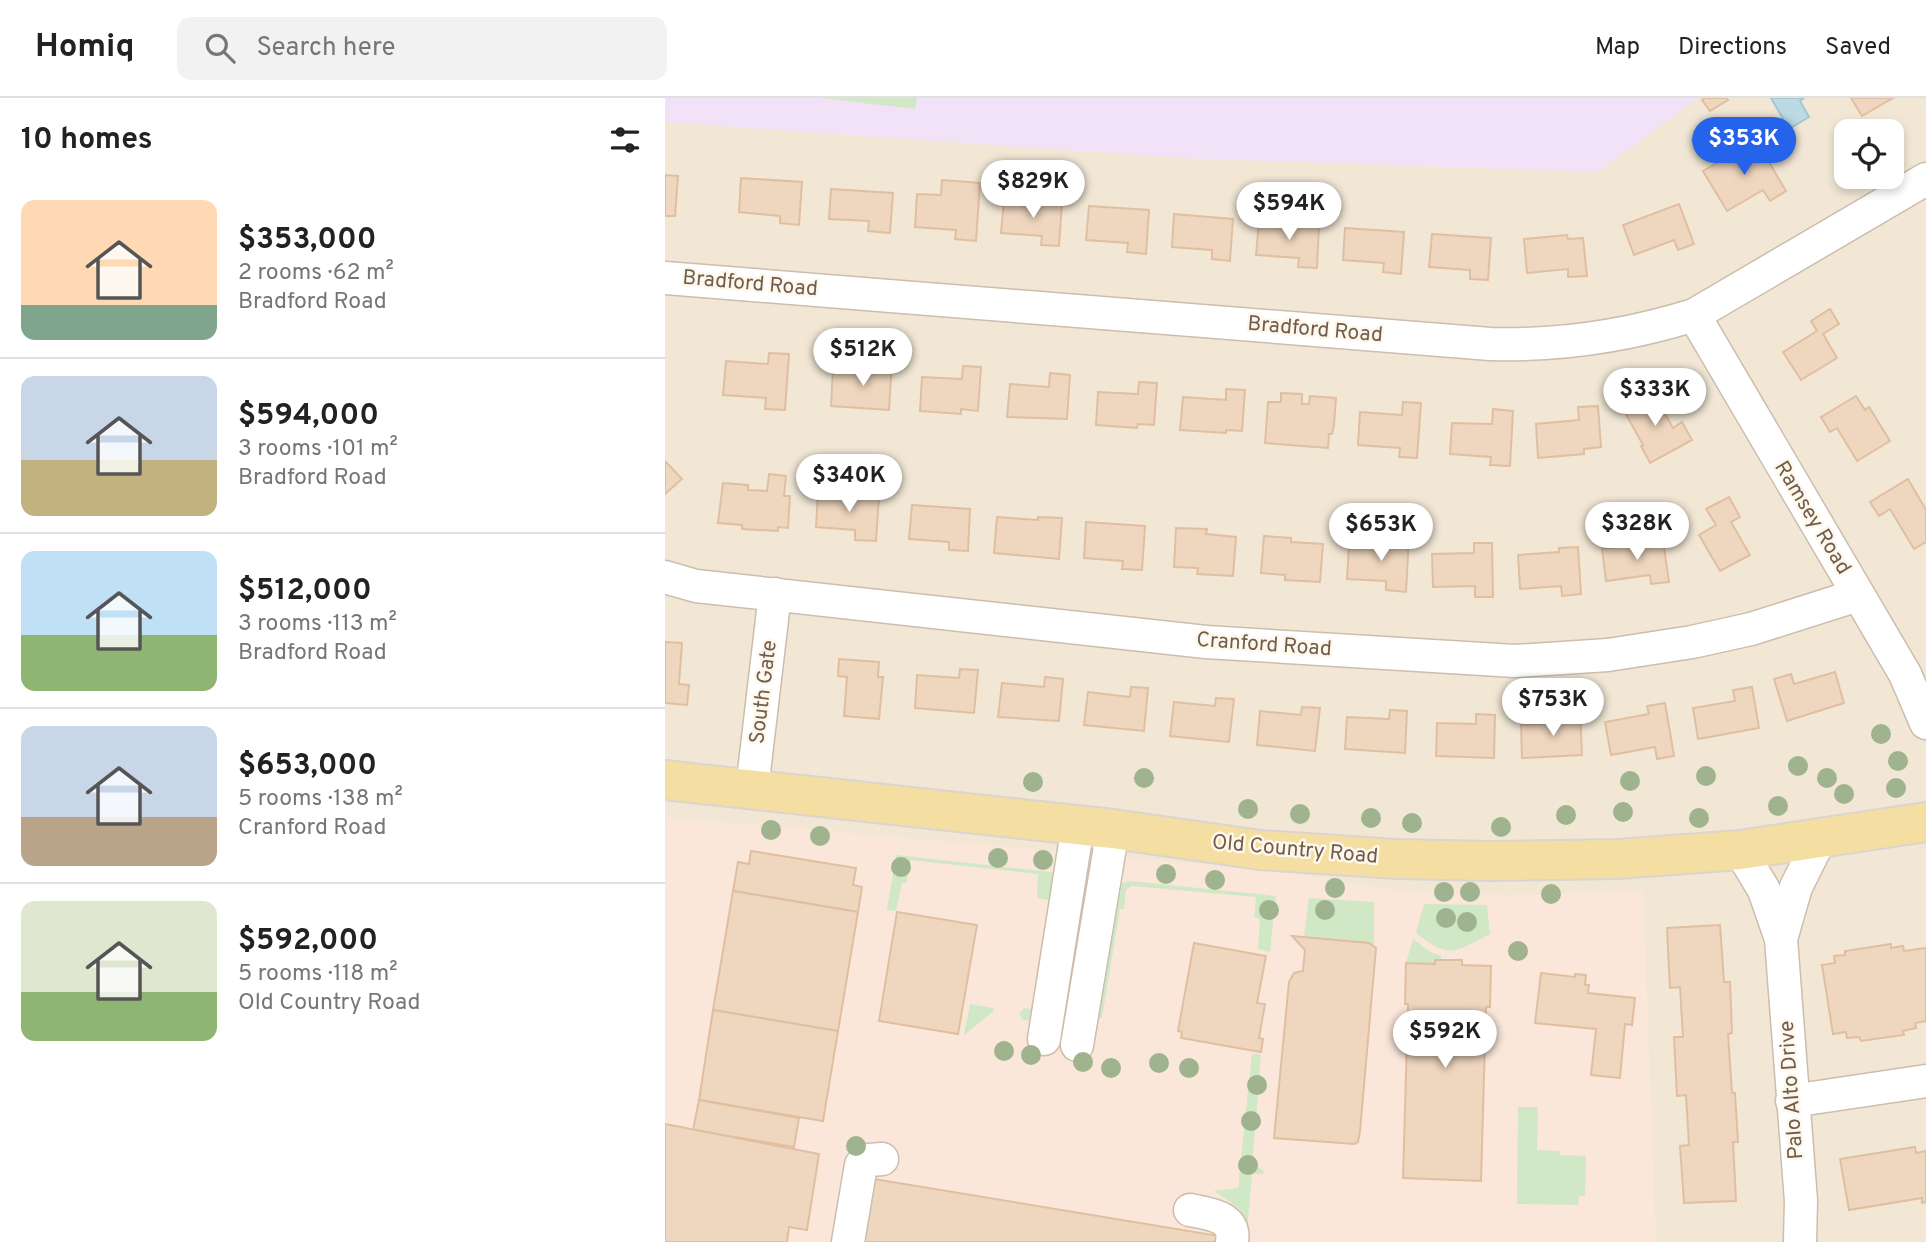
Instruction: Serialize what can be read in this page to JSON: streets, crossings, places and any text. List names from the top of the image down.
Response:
{
  "streets": {
    "main road": ["Old Country Road"],
    "street": [
      "Bradford Road",
      "Ramsey Road",
      "Cranford Road",
      "South Gate",
      "Palo Alto Drive"
    ]
  },
  "crossings": [
    ["Bradford Road", "Ramsey Road"],
    ["Ramsey Road", "Cranford Road"],
    ["Cranford Road", "South Gate"],
    ["South Gate", "Old Country Road"],
    ["Old Country Road", "Palo Alto Drive"]
  ],
  "page": {
    "header": "Homiq",
    "search": "Search here",
    "nav": ["Map", "Directions", "Saved"],
    "heading": "10 homes",
    "price": [
      "$353K",
      "$829K",
      "$594K",
      "$512K",
      "$333K",
      "$340K",
      "$328K",
      "$653K",
      "$753K",
      "$592K"
    ],
    "list": [
      {
        "name": "$353,000",
        "note": "2 rooms · 62 m² · Bradford Road"
      },
      {
        "name": "$594,000",
        "note": "3 rooms · 101 m² · Bradford Road"
      },
      {
        "name": "$512,000",
        "note": "3 rooms · 113 m² · Bradford Road"
      },
      {
        "name": "$653,000",
        "note": "5 rooms · 138 m² · Cranford Road"
      },
      {
        "name": "$592,000",
        "note": "5 rooms · 118 m² · Old Country Road"
      }
    ]
  }
}
